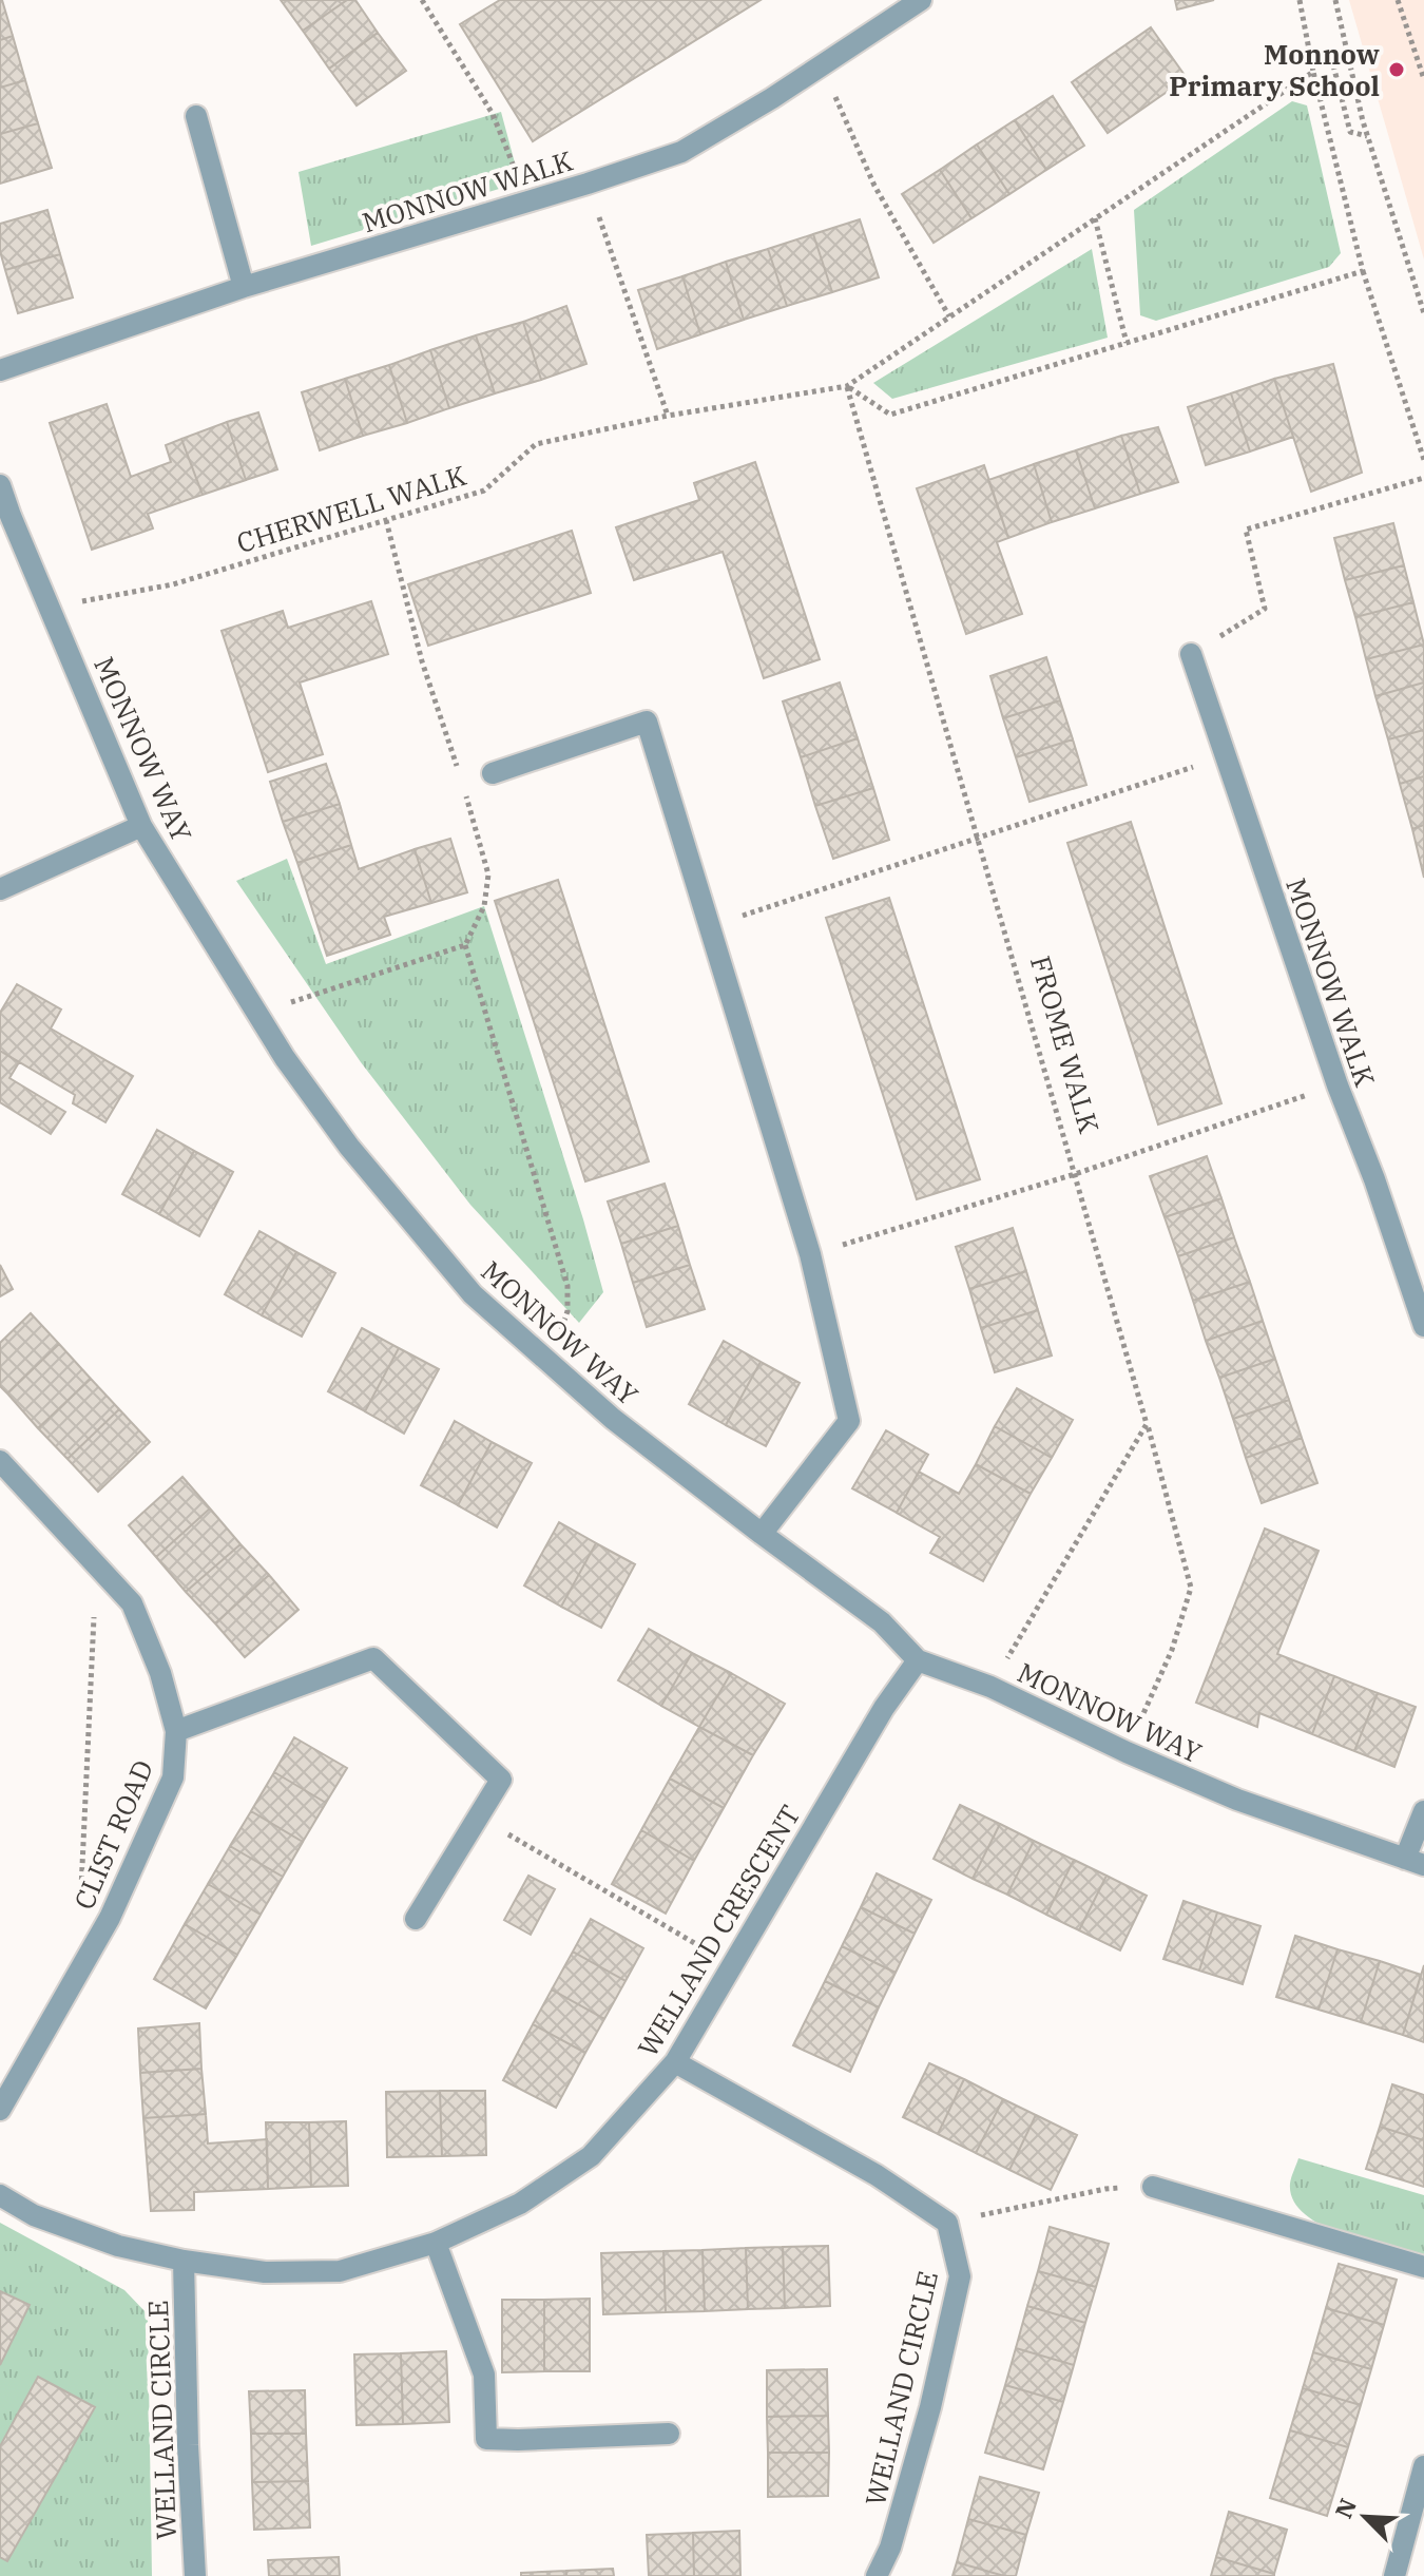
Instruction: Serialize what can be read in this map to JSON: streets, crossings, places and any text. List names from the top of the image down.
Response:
{
  "streets": {
    "street": [
      "MONNOW WALK",
      "MONNOW WAY",
      "CLIST ROAD",
      "WELLAND CRESCENT",
      "WELLAND CIRCLE"
    ],
    "path": ["CHERWELL WALK", "FROME WALK"]
  },
  "crossings": [
    ["CHERWELL WALK", "MONNOW WAY"],
    ["CHERWELL WALK", "FROME WALK"],
    ["MONNOW WAY", "FROME WALK"],
    ["MONNOW WAY", "WELLAND CRESCENT"],
    ["WELLAND CRESCENT", "WELLAND CIRCLE"]
  ],
  "places": ["Monnow Primary School"],
  "north": "top left"
}
